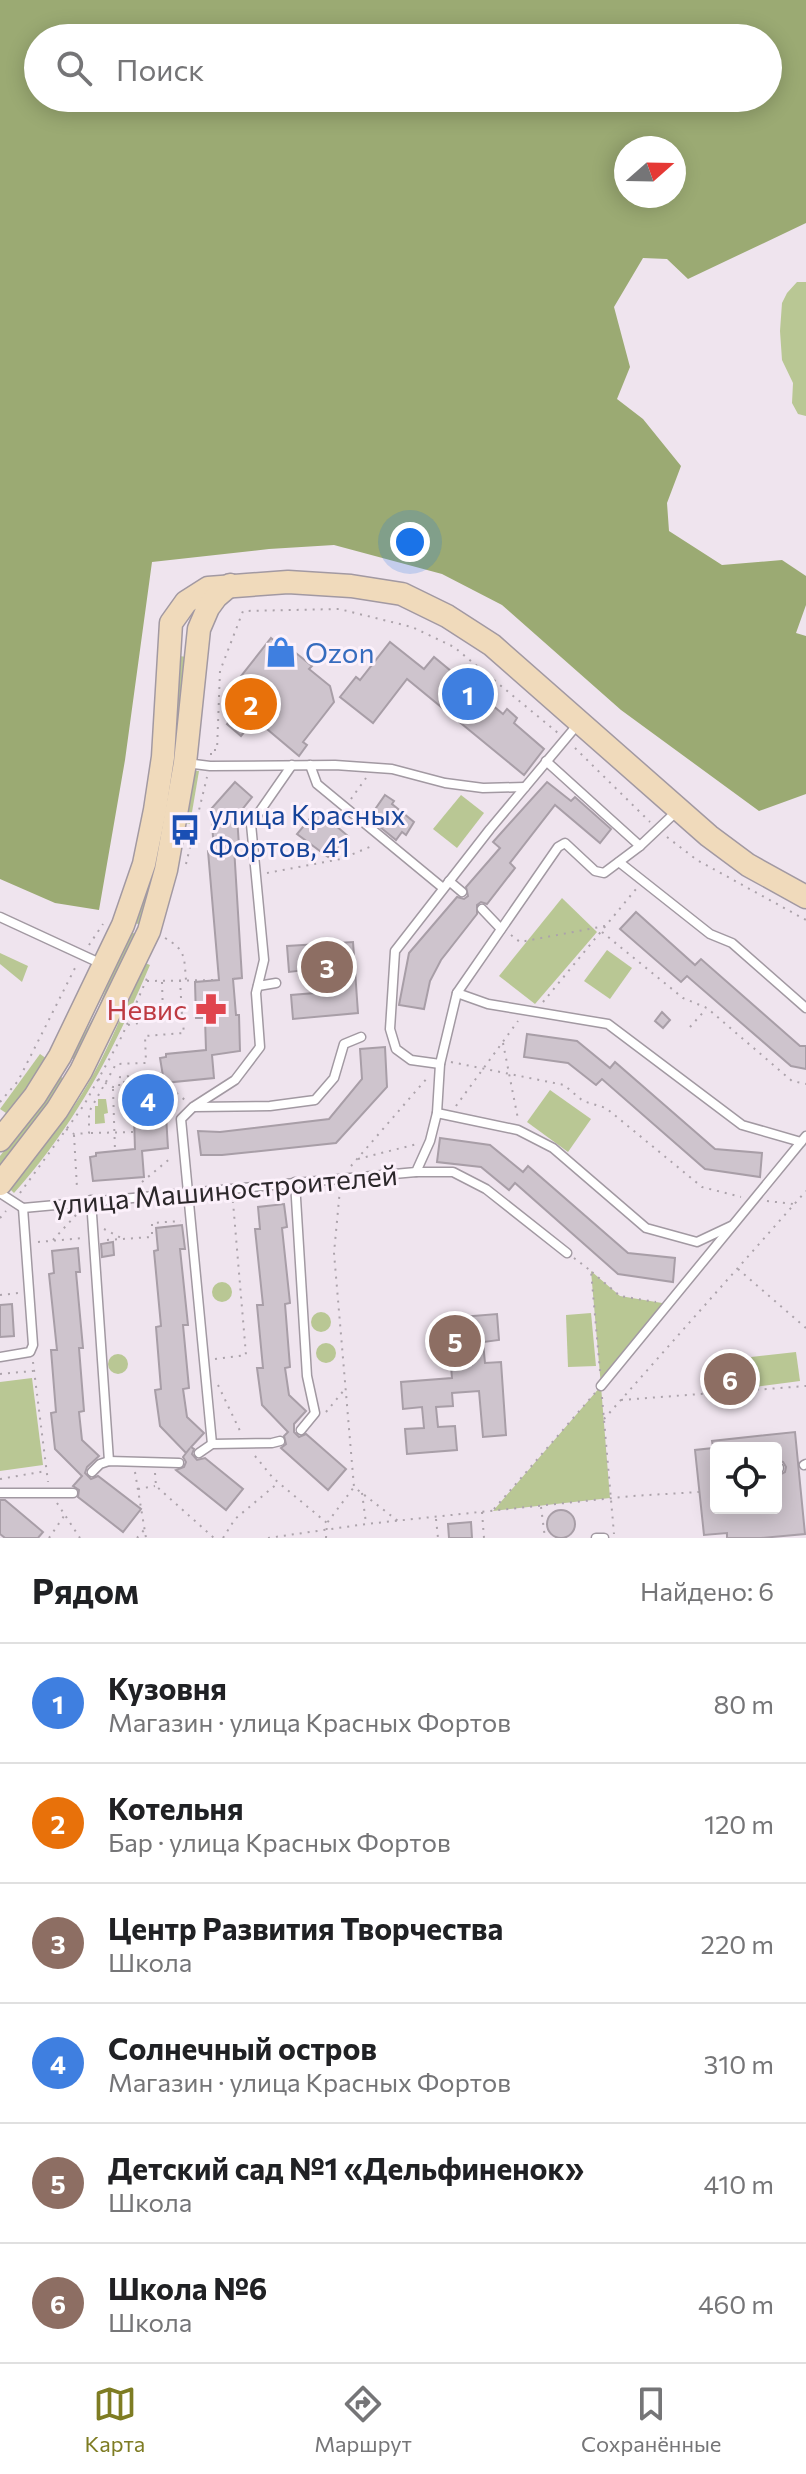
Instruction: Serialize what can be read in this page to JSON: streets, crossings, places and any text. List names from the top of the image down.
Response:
{
  "streets": {
    "lane": ["улица Машиностроителей"]
  },
  "places": {
    "shop": ["Ozon"],
    "bus stop": ["улица Красных Фортов, 41"],
    "pharmacy": ["Невис"]
  },
  "north": "right",
  "page": {
    "search": "Поиск",
    "pins": [
      "1",
      "2",
      "3",
      "4",
      "5",
      "6"
    ],
    "heading": ["Рядом", "Найдено: 6"],
    "list": [
      {
        "mark": "1",
        "name": "Кузовня",
        "note": "Магазин · улица Красных Фортов",
        "value": "80 m"
      },
      {
        "mark": "2",
        "name": "Котельня",
        "note": "Бар · улица Красных Фортов",
        "value": "120 m"
      },
      {
        "mark": "3",
        "name": "Центр Развития Творчества",
        "note": "Школа",
        "value": "220 m"
      },
      {
        "mark": "4",
        "name": "Солнечный остров",
        "note": "Магазин · улица Красных Фортов",
        "value": "310 m"
      },
      {
        "mark": "5",
        "name": "Детский сад №1 «Дельфиненок»",
        "note": "Школа",
        "value": "410 m"
      },
      {
        "mark": "6",
        "name": "Школа №6",
        "note": "Школа",
        "value": "460 m"
      }
    ],
    "nav": ["Карта", "Маршрут", "Сохранённые"]
  }
}
